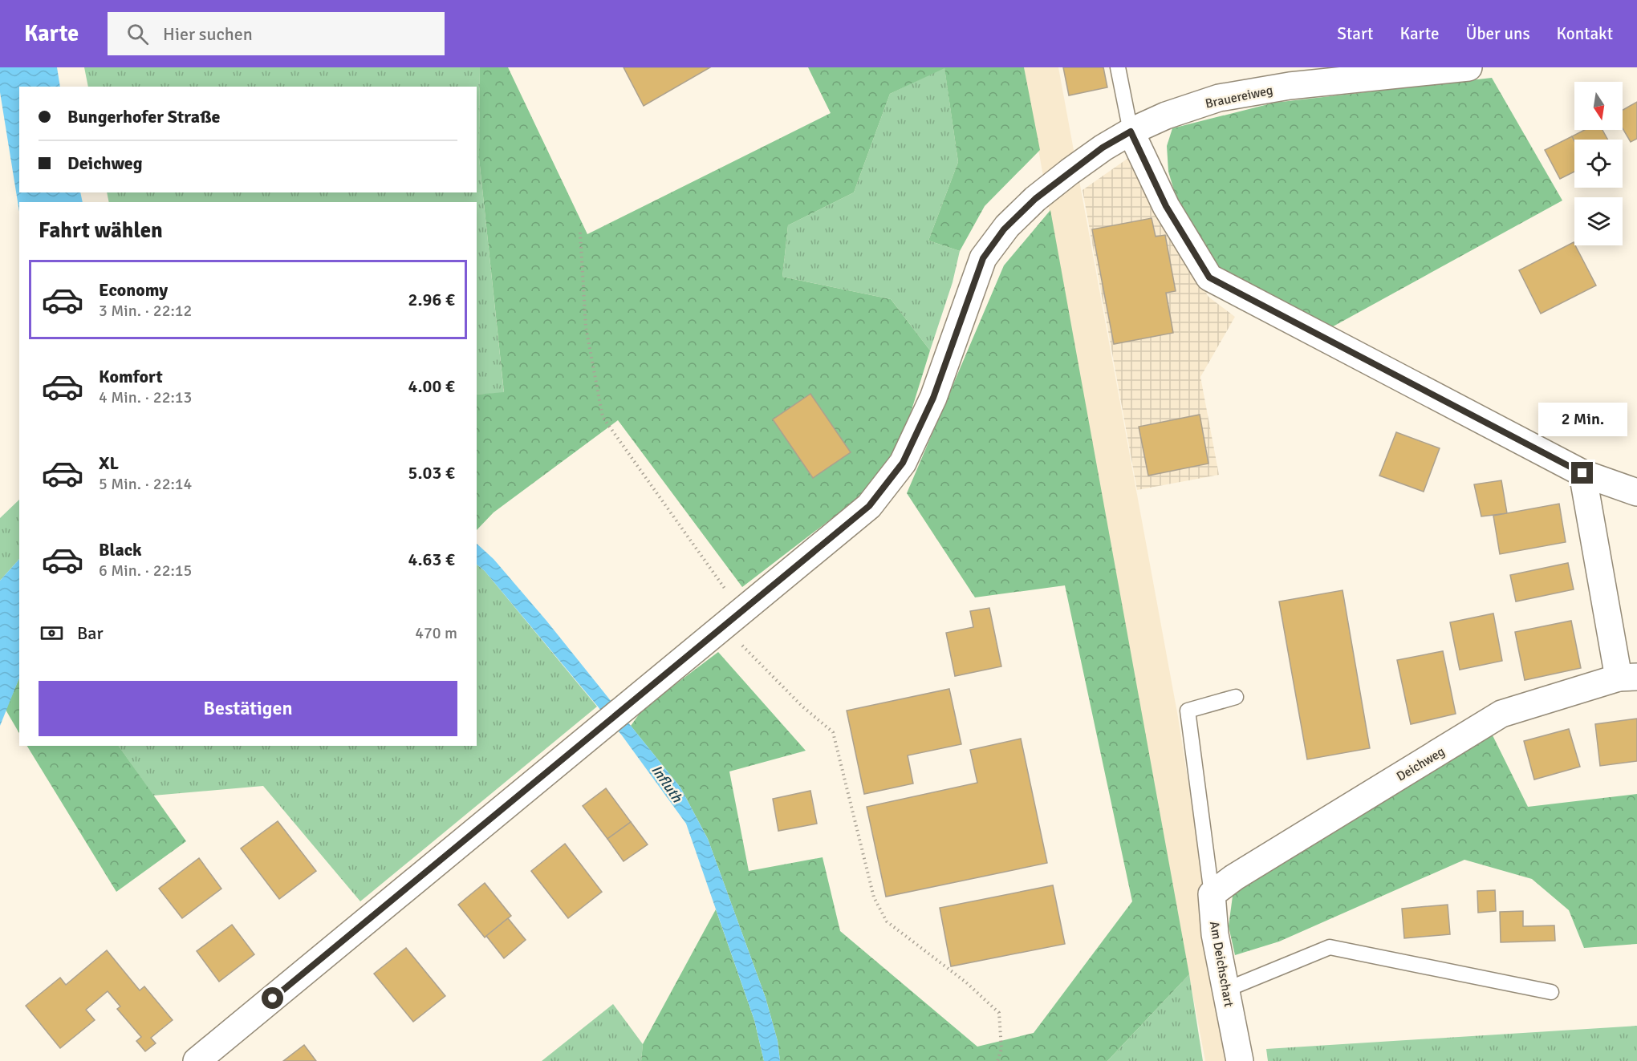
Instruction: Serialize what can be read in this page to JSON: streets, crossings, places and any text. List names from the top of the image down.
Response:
{
  "streets": {
    "street": ["Brauereiweg", "Deichweg", "Am Deichschart"]
  },
  "crossings": [
    ["Deichweg", "Am Deichschart"]
  ],
  "water": ["Influth"],
  "north": "bottom",
  "page": {
    "header": "Karte",
    "search": "Hier suchen",
    "nav": [
      "Start",
      "Karte",
      "Über uns",
      "Kontakt"
    ],
    "banner": ["Bungerhofer Straße", "Deichweg"],
    "heading": "Fahrt wählen",
    "list": [
      {
        "name": "Economy",
        "note": "3 Min. · 22:12",
        "value": "2.96 €"
      },
      {
        "name": "Komfort",
        "note": "4 Min. · 22:13",
        "value": "4.00 €"
      },
      {
        "name": "XL",
        "note": "5 Min. · 22:14",
        "value": "5.03 €"
      },
      {
        "name": "Black",
        "note": "6 Min. · 22:15",
        "value": "4.63 €"
      }
    ],
    "bubble": "2 Min.",
    "pay": ["Bar", "470 m"],
    "buttons": "Bestätigen"
  }
}
